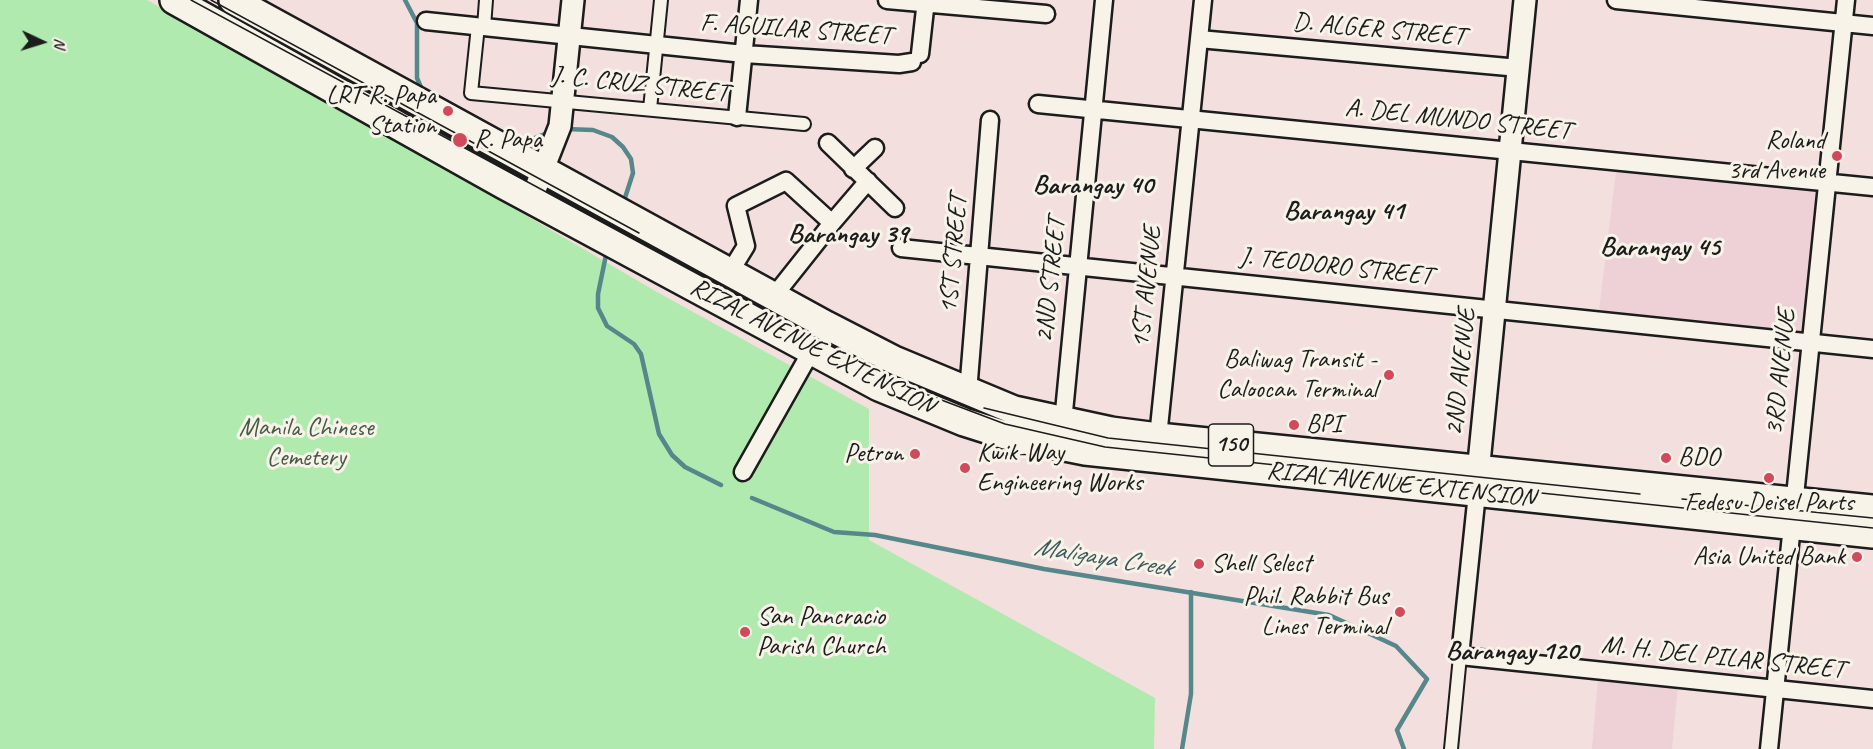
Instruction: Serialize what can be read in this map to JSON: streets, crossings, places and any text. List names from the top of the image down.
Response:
{
  "streets": {
    "main road": ["RIZAL AVENUE EXTENSION", "150"],
    "street": [
      "F. AGUILAR STREET",
      "D. ALGER STREET",
      "J. C. CRUZ STREET",
      "A. DEL MUNDO STREET",
      "1ST STREET",
      "J. TEODORO STREET",
      "2ND STREET",
      "1ST AVENUE",
      "2ND AVENUE",
      "3RD AVENUE",
      "M. H. DEL PILAR STREET"
    ]
  },
  "crossings": [
    ["F. AGUILAR STREET", "J. C. CRUZ STREET"],
    ["D. ALGER STREET", "1ST AVENUE"],
    ["D. ALGER STREET", "2ND AVENUE"],
    ["A. DEL MUNDO STREET", "2ND STREET"],
    ["A. DEL MUNDO STREET", "1ST AVENUE"],
    ["A. DEL MUNDO STREET", "2ND AVENUE"],
    ["A. DEL MUNDO STREET", "3RD AVENUE"],
    ["1ST STREET", "J. TEODORO STREET"],
    ["1ST STREET", "RIZAL AVENUE EXTENSION"],
    ["J. TEODORO STREET", "2ND STREET"],
    ["J. TEODORO STREET", "1ST AVENUE"],
    ["J. TEODORO STREET", "2ND AVENUE"],
    ["J. TEODORO STREET", "3RD AVENUE"],
    ["2ND STREET", "RIZAL AVENUE EXTENSION"],
    ["1ST AVENUE", "RIZAL AVENUE EXTENSION"],
    ["RIZAL AVENUE EXTENSION", "2ND AVENUE"],
    ["RIZAL AVENUE EXTENSION", "3RD AVENUE"],
    ["2ND AVENUE", "M. H. DEL PILAR STREET"],
    ["3RD AVENUE", "M. H. DEL PILAR STREET"]
  ],
  "districts": [
    "Barangay 40",
    "Barangay 41",
    "Barangay 39",
    "Barangay 45",
    "Barangay 120"
  ],
  "water": ["Maligaya Creek"],
  "parks": ["Manila Chinese Cemetery"],
  "places": [
    "LRT R. Papa Station",
    "R. Papa",
    "Roland 3rd Avenue",
    "Baliwag Transit - Caloocan Terminal",
    "BPI",
    "Petron",
    "BDO",
    "Kwik-Way Engineering Works",
    "Fedesu Deisel Parts",
    "Asia United Bank",
    "Shell Select",
    "Phil. Rabbit Bus Lines Terminal",
    "San Pancracio Parish Church"
  ],
  "north": "right"
}
